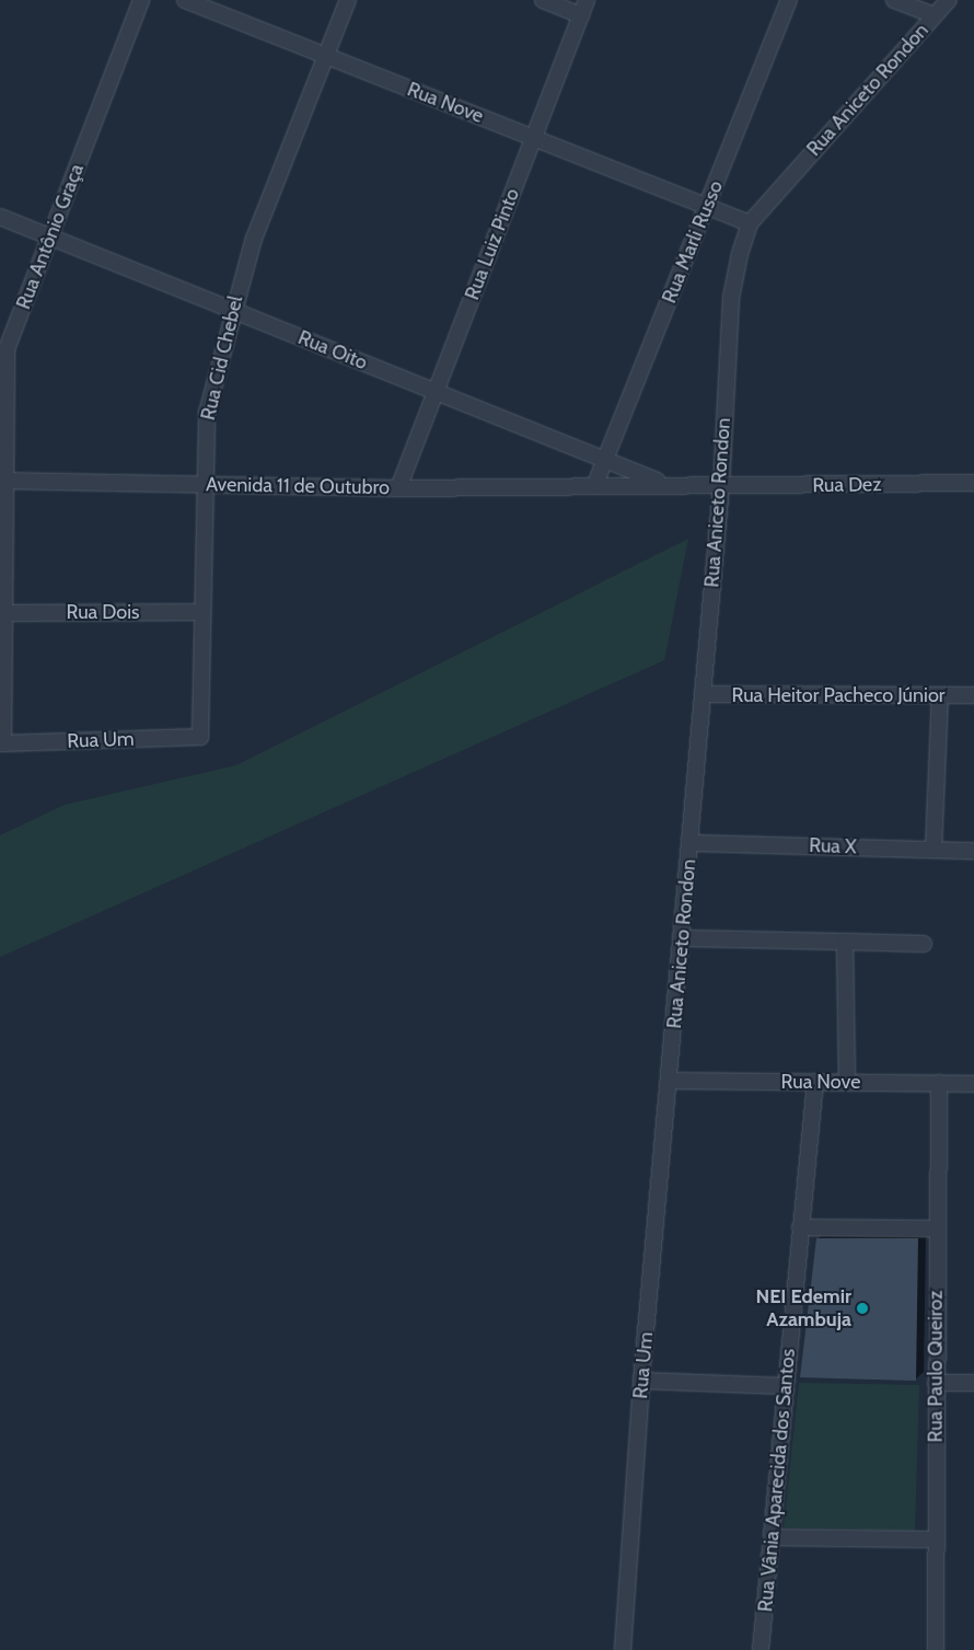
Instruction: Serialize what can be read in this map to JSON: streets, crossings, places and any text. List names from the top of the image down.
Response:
{
  "streets": {
    "street": [
      "Rua Aniceto Rondon",
      "Rua Nove",
      "Rua Antônio Graça",
      "Rua Marli Russo",
      "Rua Luiz Pinto",
      "Rua Oito",
      "Rua Cid Chebel",
      "Rua Dez",
      "Avenida 11 de Outubro",
      "Rua Dois",
      "Rua Heitor Pacheco Júnior",
      "Rua Um",
      "Rua X",
      "Rua Paulo Queiroz",
      "Rua Vânia Aparecida dos Santos"
    ]
  },
  "crossings": [
    ["Rua Aniceto Rondon", "Rua Nove"],
    ["Rua Aniceto Rondon", "Rua Dez"],
    ["Rua Aniceto Rondon", "Rua Heitor Pacheco Júnior"],
    ["Rua Aniceto Rondon", "Rua Um"],
    ["Rua Aniceto Rondon", "Rua X"],
    ["Rua Nove", "Rua Marli Russo"],
    ["Rua Nove", "Rua Luiz Pinto"],
    ["Rua Nove", "Rua Cid Chebel"],
    ["Rua Nove", "Rua Um"],
    ["Rua Nove", "Rua Paulo Queiroz"],
    ["Rua Nove", "Rua Vânia Aparecida dos Santos"],
    ["Rua Antônio Graça", "Rua Oito"],
    ["Rua Antônio Graça", "Avenida 11 de Outubro"],
    ["Rua Antônio Graça", "Rua Dois"],
    ["Rua Antônio Graça", "Rua Um"],
    ["Rua Marli Russo", "Rua Oito"],
    ["Rua Marli Russo", "Avenida 11 de Outubro"],
    ["Rua Luiz Pinto", "Rua Oito"],
    ["Rua Luiz Pinto", "Avenida 11 de Outubro"],
    ["Rua Oito", "Rua Cid Chebel"],
    ["Rua Oito", "Rua Dez"],
    ["Rua Oito", "Avenida 11 de Outubro"],
    ["Rua Cid Chebel", "Avenida 11 de Outubro"],
    ["Rua Cid Chebel", "Rua Dois"],
    ["Rua Cid Chebel", "Rua Um"],
    ["Rua Dez", "Avenida 11 de Outubro"]
  ],
  "places": ["NEI Edemir Azambuja"]
}
